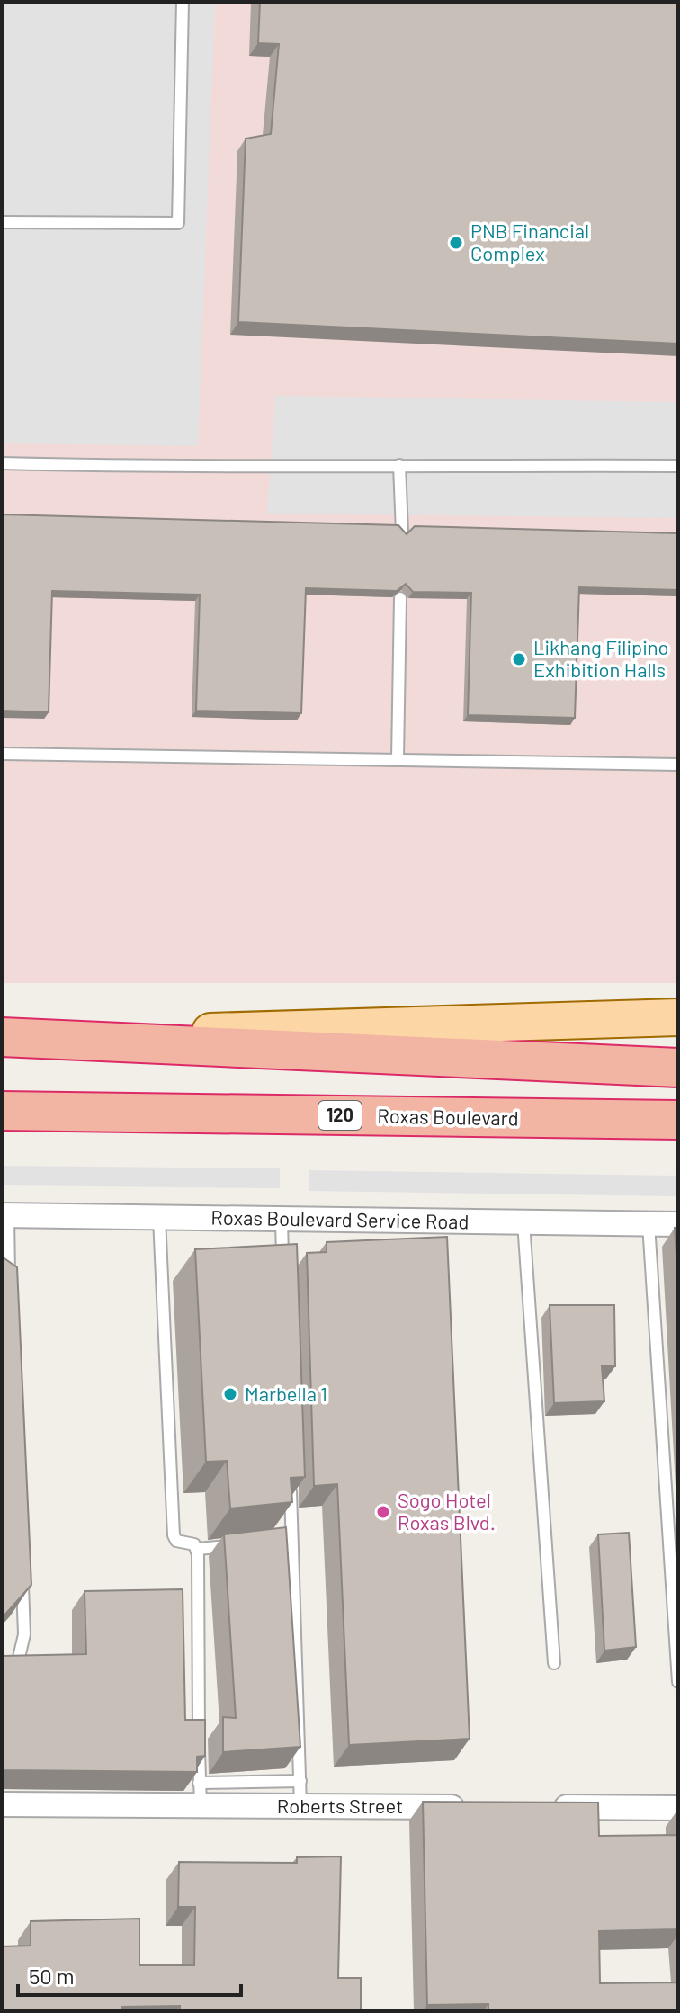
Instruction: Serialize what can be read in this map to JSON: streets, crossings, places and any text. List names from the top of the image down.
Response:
{
  "streets": {
    "highway": ["120", "Roxas Boulevard"],
    "street": ["Roxas Boulevard Service Road", "Roberts Street"]
  },
  "places": [
    "PNB Financial Complex",
    "Likhang Filipino Exhibition Halls",
    "Marbella 1",
    "Sogo Hotel Roxas Blvd."
  ],
  "scale_bar": "50 m"
}
